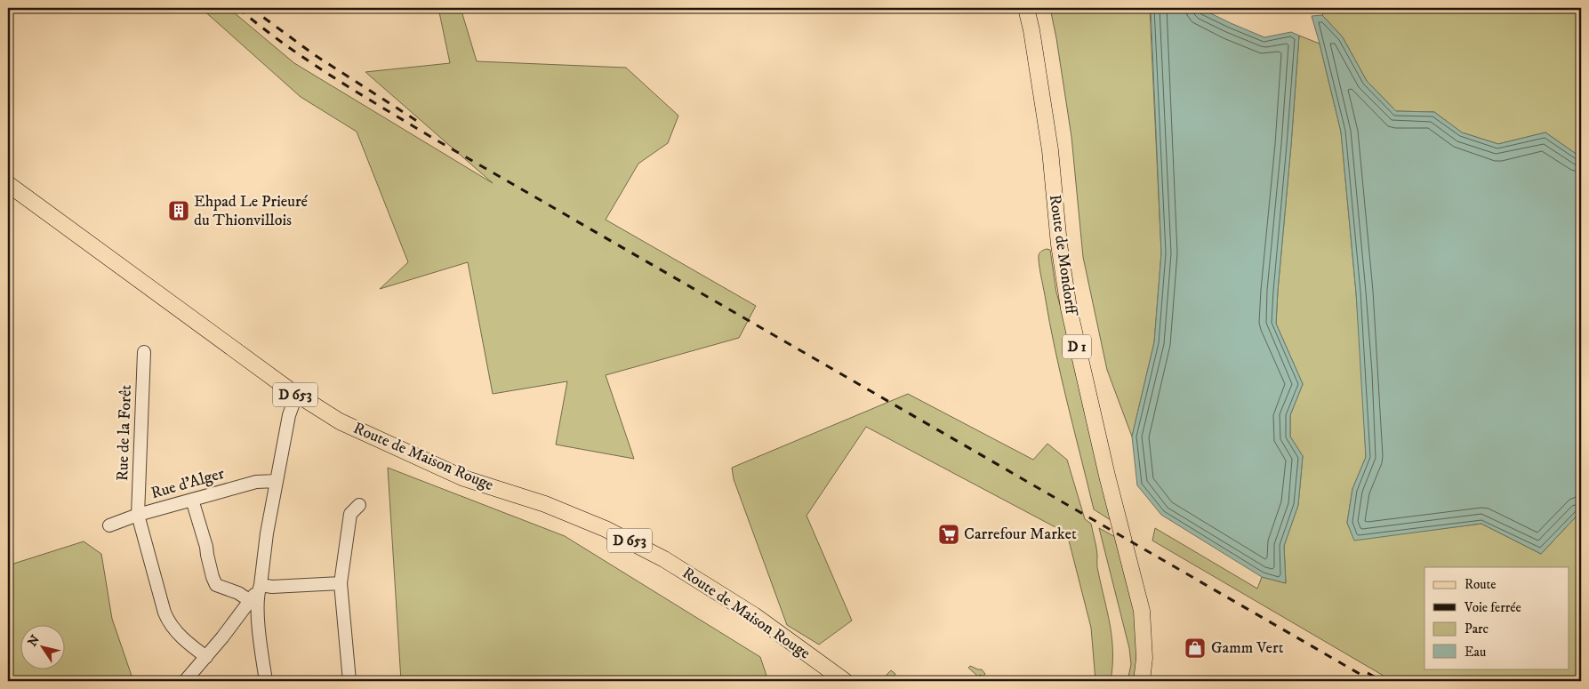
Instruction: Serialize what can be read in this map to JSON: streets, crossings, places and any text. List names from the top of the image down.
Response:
{
  "streets": {
    "main road": [
      "Route de Mondorff",
      "D 1",
      "D 653",
      "Route de Maison Rouge"
    ],
    "street": ["Rue de la Forêt", "Rue d'Alger"]
  },
  "crossings": [
    ["Rue de la Forêt", "Rue d'Alger"]
  ],
  "places": {
    "building": ["Ehpad Le Prieuré du Thionvillois"],
    "supermarket": ["Carrefour Market"],
    "shop": ["Gamm Vert"]
  },
  "legend": [
    "Route",
    "Voie ferrée",
    "Parc",
    "Eau"
  ],
  "north": "top left"
}
